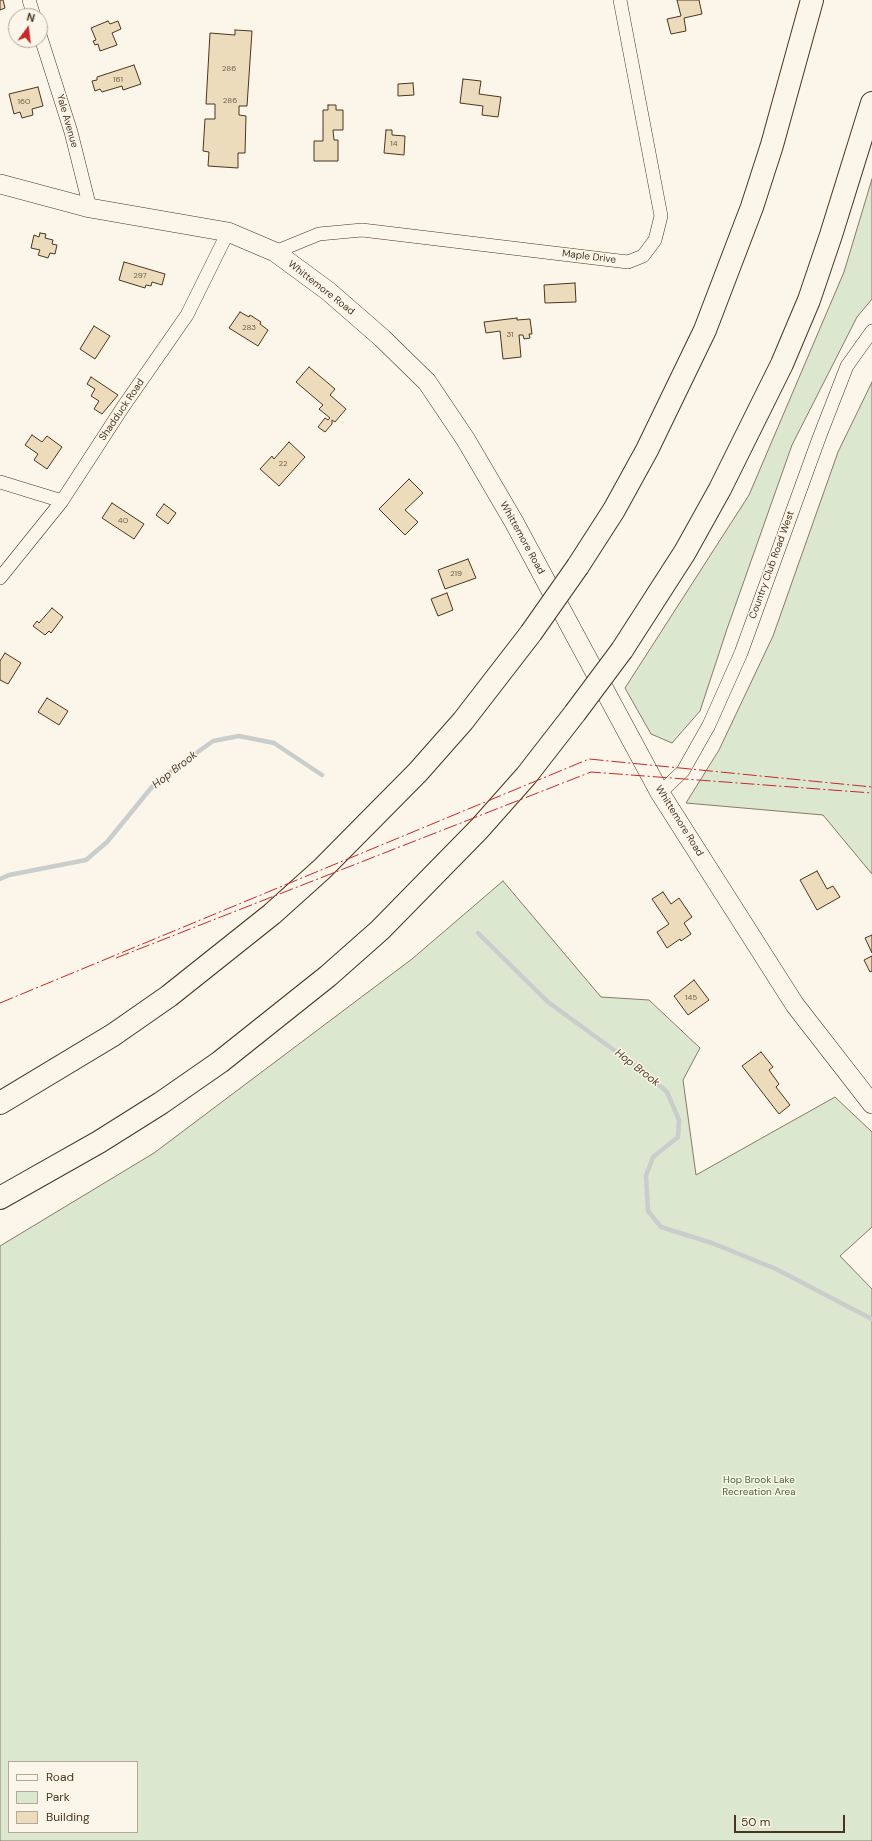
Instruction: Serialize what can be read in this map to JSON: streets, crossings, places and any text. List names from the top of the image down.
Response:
{
  "streets": {
    "main road": ["Whittemore Road"],
    "street": [
      "Yale Avenue",
      "Maple Drive",
      "Shadduck Road",
      "Country Club Road West"
    ]
  },
  "crossings": [
    ["Yale Avenue", "Whittemore Road"],
    ["Maple Drive", "Whittemore Road"],
    ["Whittemore Road", "Shadduck Road"],
    ["Whittemore Road", "Country Club Road West"]
  ],
  "water": ["Hop Brook"],
  "parks": ["Hop Brook Lake Recreation Area"],
  "house_numbers": [
    "286",
    "161",
    "286",
    "160",
    "14",
    "297",
    "283",
    "31",
    "22",
    "40",
    "219",
    "145"
  ],
  "legend": ["Road", "Park", "Building"],
  "scale_bar": "50 m",
  "north": "top"
}
